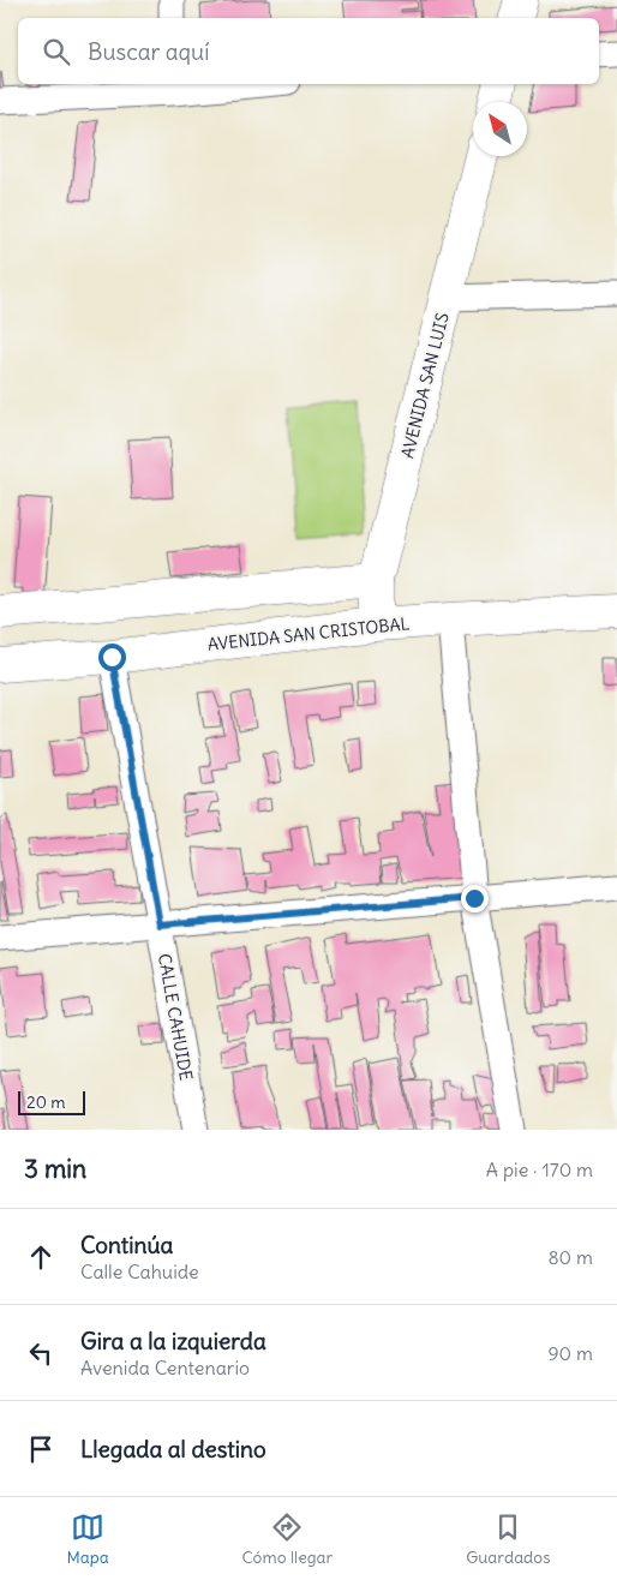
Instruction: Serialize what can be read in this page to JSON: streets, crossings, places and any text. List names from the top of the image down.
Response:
{
  "streets": {
    "main road": ["AVENIDA SAN LUIS", "AVENIDA SAN CRISTOBAL"],
    "street": ["CALLE CAHUIDE"]
  },
  "crossings": [
    ["AVENIDA SAN LUIS", "AVENIDA SAN CRISTOBAL"],
    ["AVENIDA SAN CRISTOBAL", "CALLE CAHUIDE"]
  ],
  "scale_bar": "20 m",
  "north": "top left",
  "page": {
    "search": "Buscar aquí",
    "scale": "20 m",
    "heading": ["3 min", "A pie · 170 m"],
    "list": [
      ["Continúa", "Calle Cahuide", "80 m"],
      ["Gira a la izquierda", "Avenida Centenario", "90 m"],
      "Llegada al destino"
    ],
    "nav": ["Mapa", "Cómo llegar", "Guardados"]
  }
}
